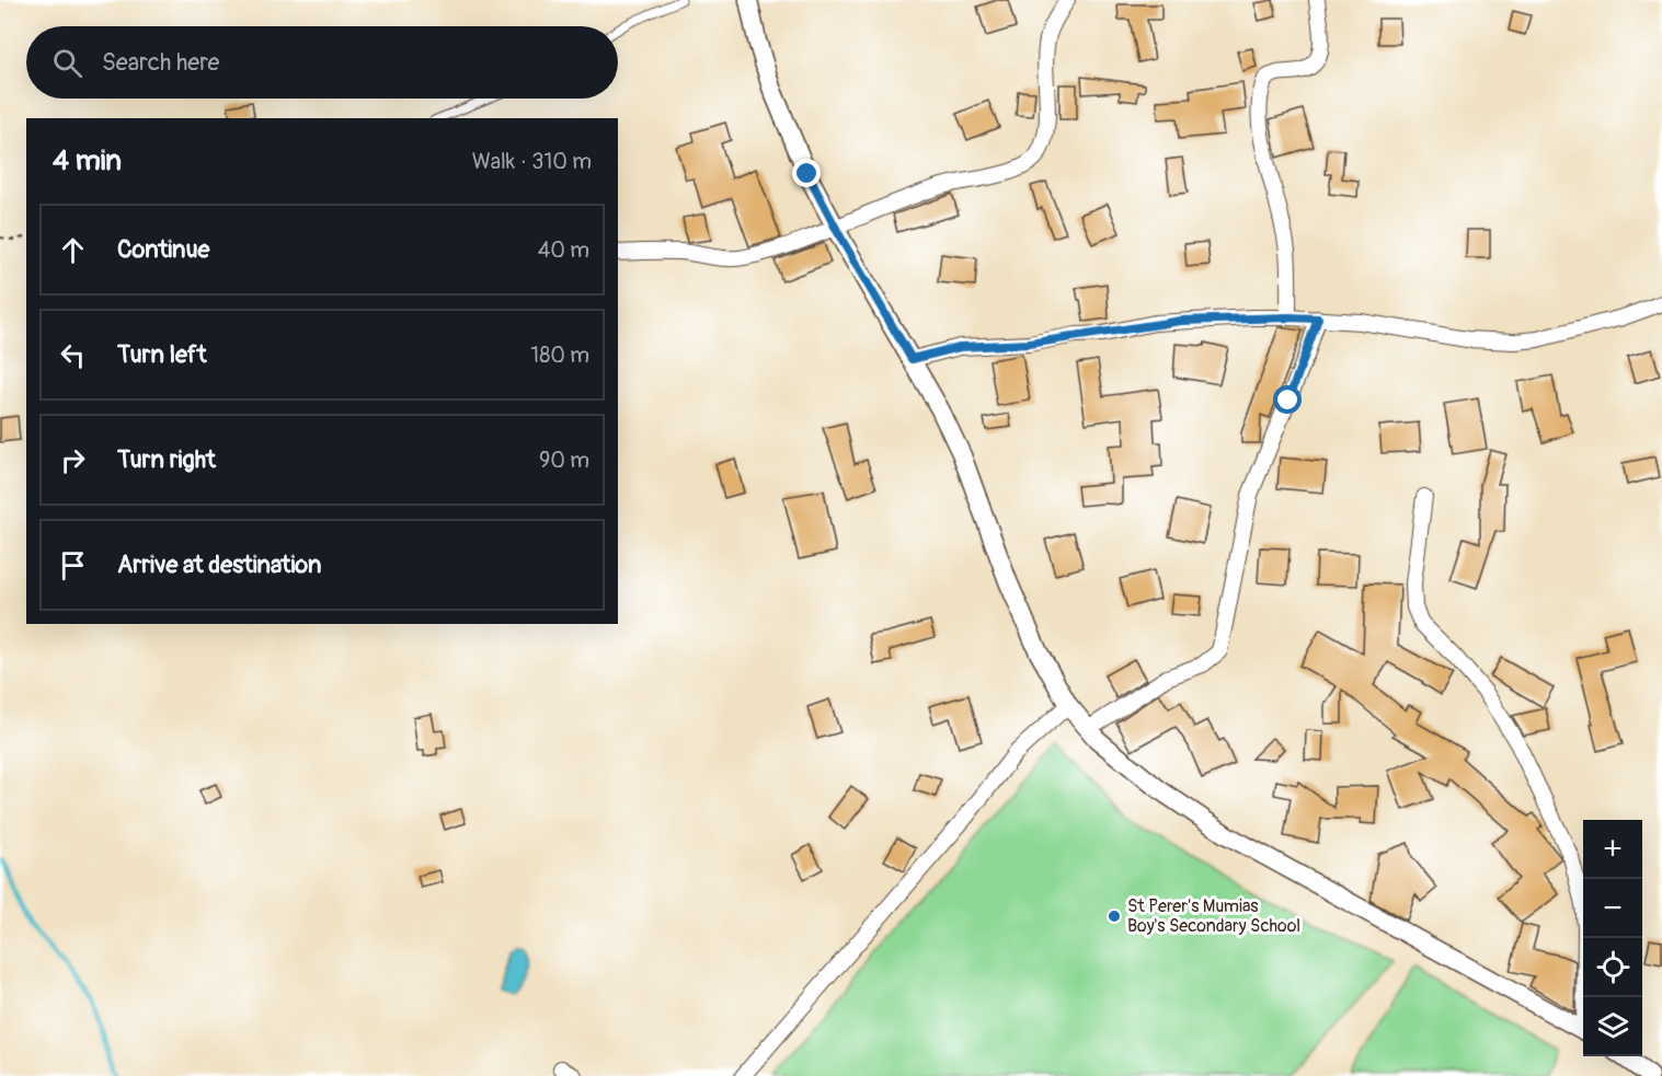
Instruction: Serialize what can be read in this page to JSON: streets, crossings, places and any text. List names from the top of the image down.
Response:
{
  "places": ["St Perer's Mumias Boy's Secondary School"],
  "page": {
    "search": "Search here",
    "heading": ["4 min", "Walk · 310 m"],
    "list": [
      ["Continue", "40 m"],
      ["Turn left", "180 m"],
      ["Turn right", "90 m"],
      "Arrive at destination"
    ],
    "map_buttons": ["+", "−"]
  }
}
